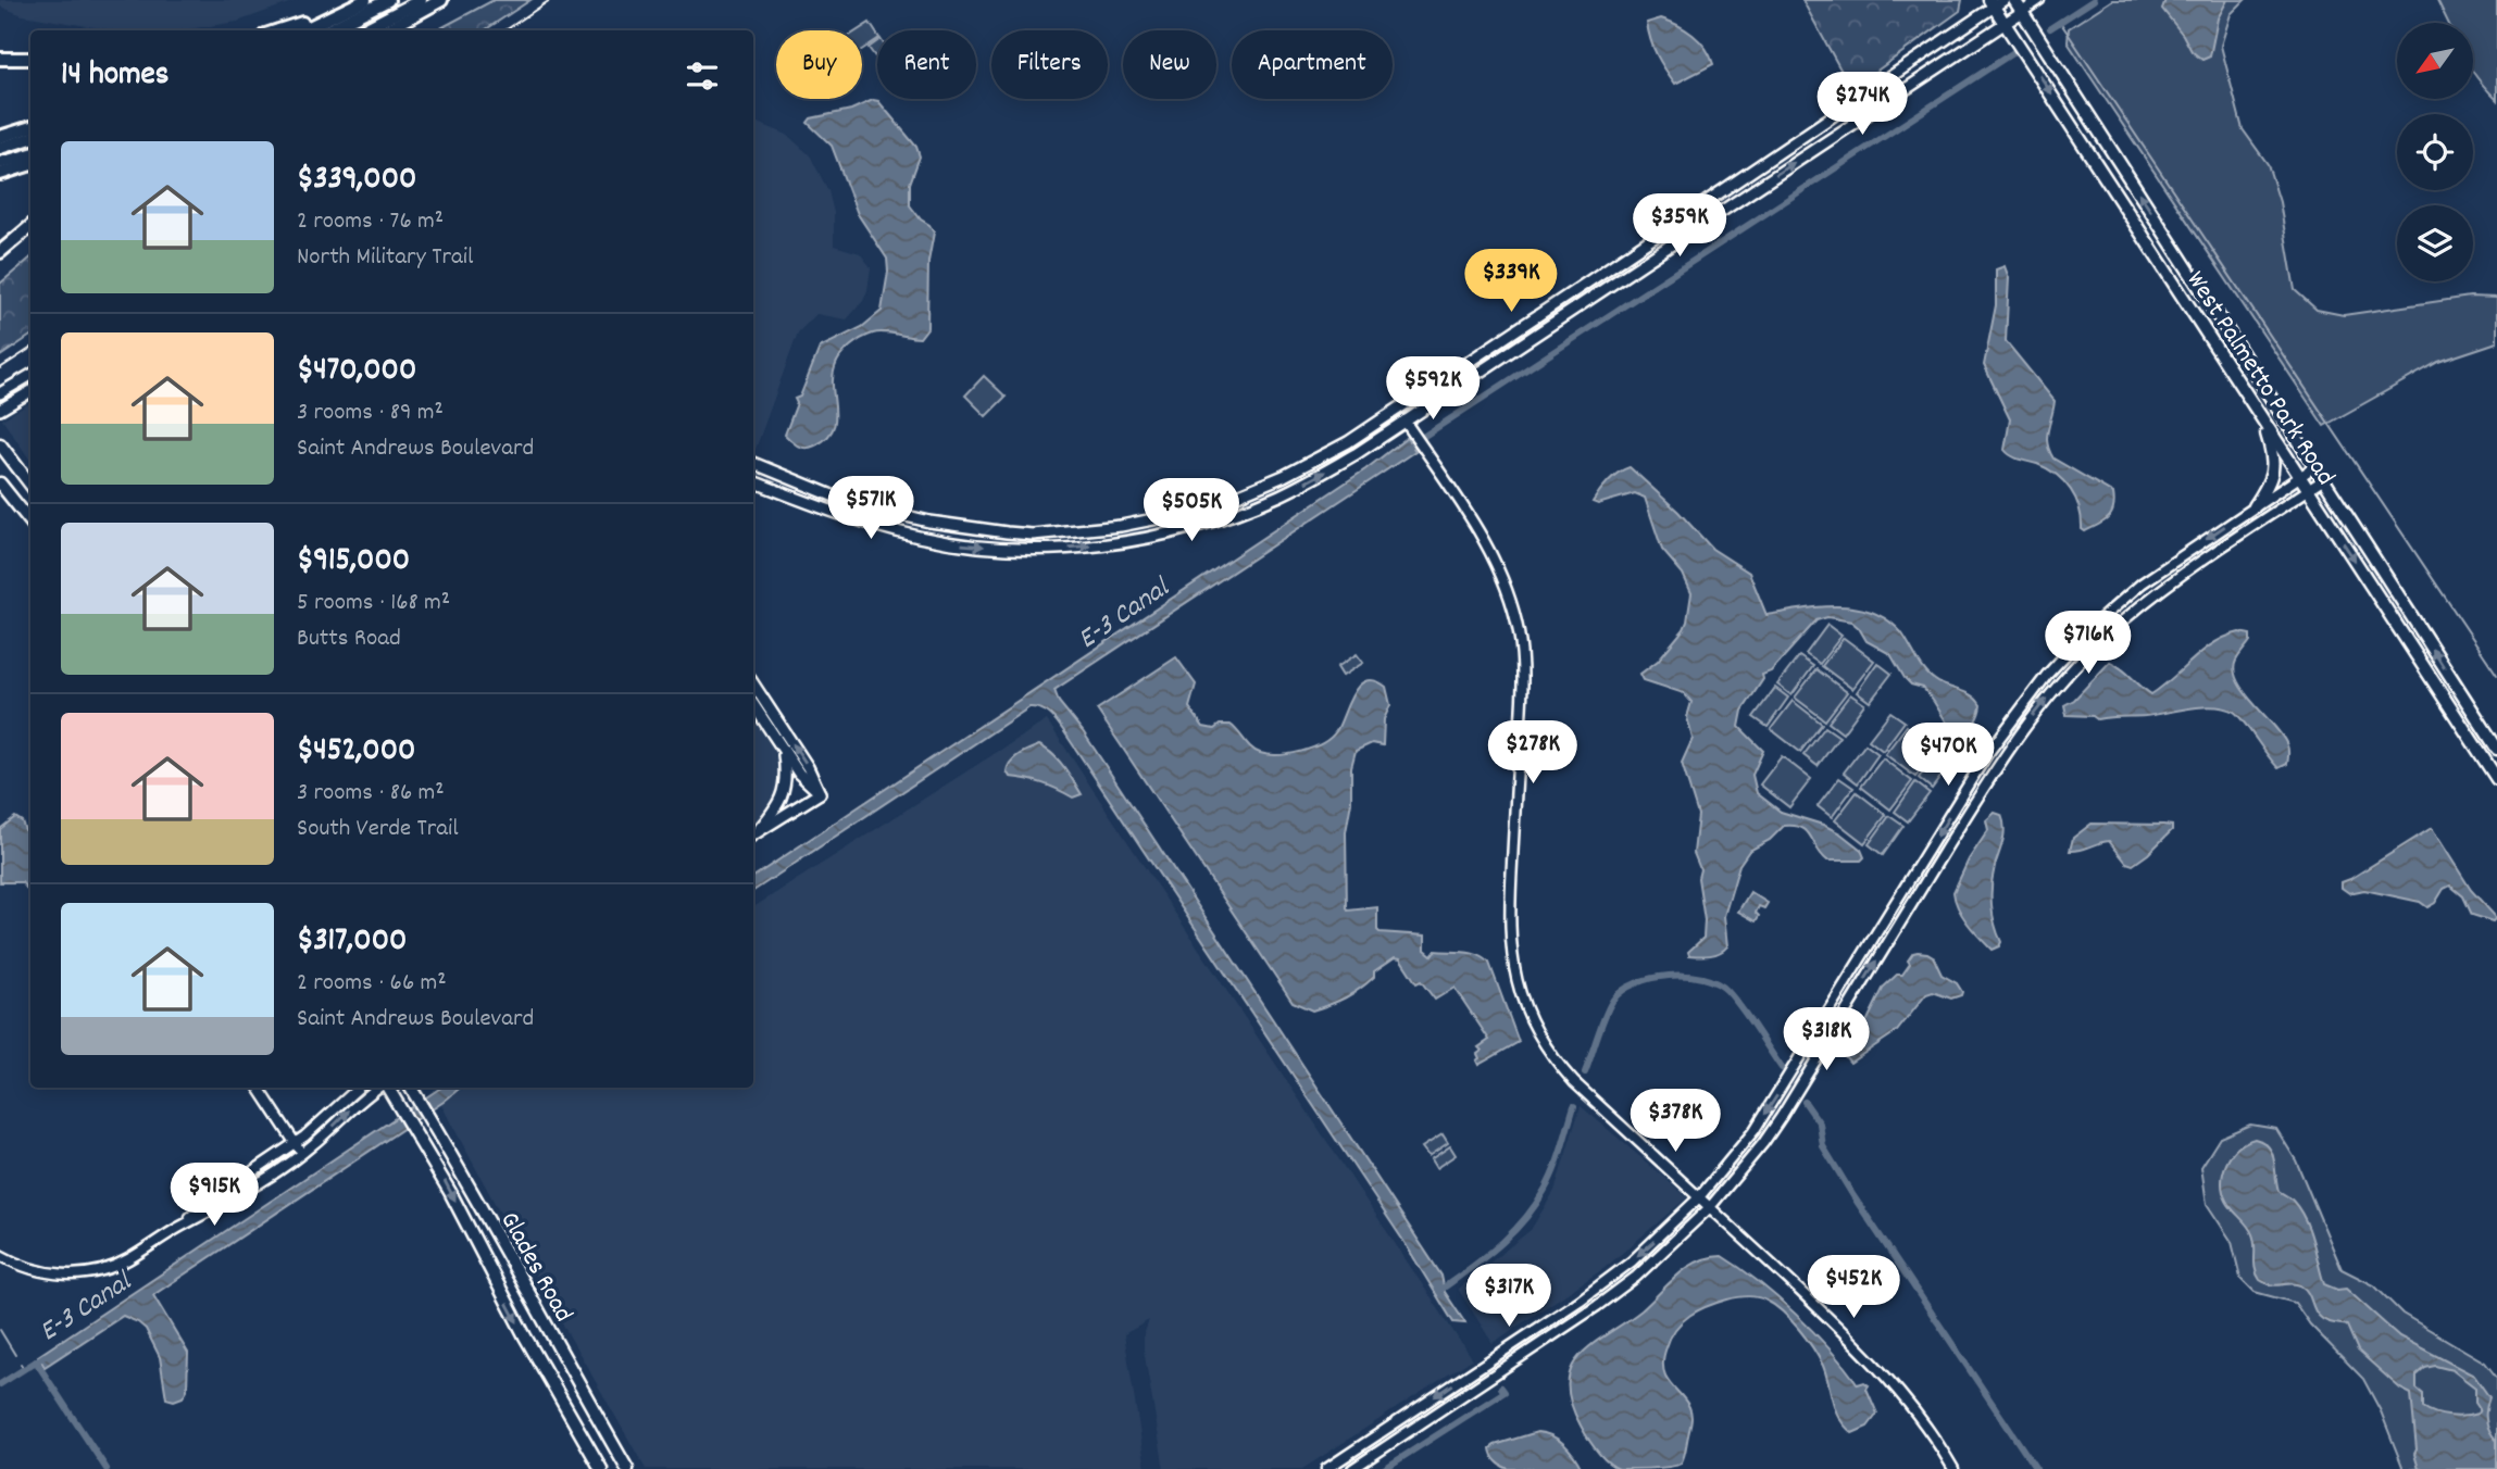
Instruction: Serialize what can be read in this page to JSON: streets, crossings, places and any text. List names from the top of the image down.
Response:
{
  "streets": {
    "main road": ["West Palmetto Park Road", "Glades Road"]
  },
  "water": ["E-3 Canal"],
  "north": "bottom left",
  "page": {
    "chip": [
      "Buy",
      "Rent",
      "Filters",
      "New",
      "Apartment"
    ],
    "heading": "14 homes",
    "price": [
      "$274K",
      "$359K",
      "$339K",
      "$592K",
      "$571K",
      "$505K",
      "$716K",
      "$278K",
      "$470K",
      "$318K",
      "$378K",
      "$915K",
      "$452K",
      "$317K"
    ],
    "list": [
      {
        "name": "$339,000",
        "note": "2 rooms · 76 m² · North Military Trail"
      },
      {
        "name": "$470,000",
        "note": "3 rooms · 89 m² · Saint Andrews Boulevard"
      },
      {
        "name": "$915,000",
        "note": "5 rooms · 168 m² · Butts Road"
      },
      {
        "name": "$452,000",
        "note": "3 rooms · 86 m² · South Verde Trail"
      },
      {
        "name": "$317,000",
        "note": "2 rooms · 66 m² · Saint Andrews Boulevard"
      }
    ]
  }
}
